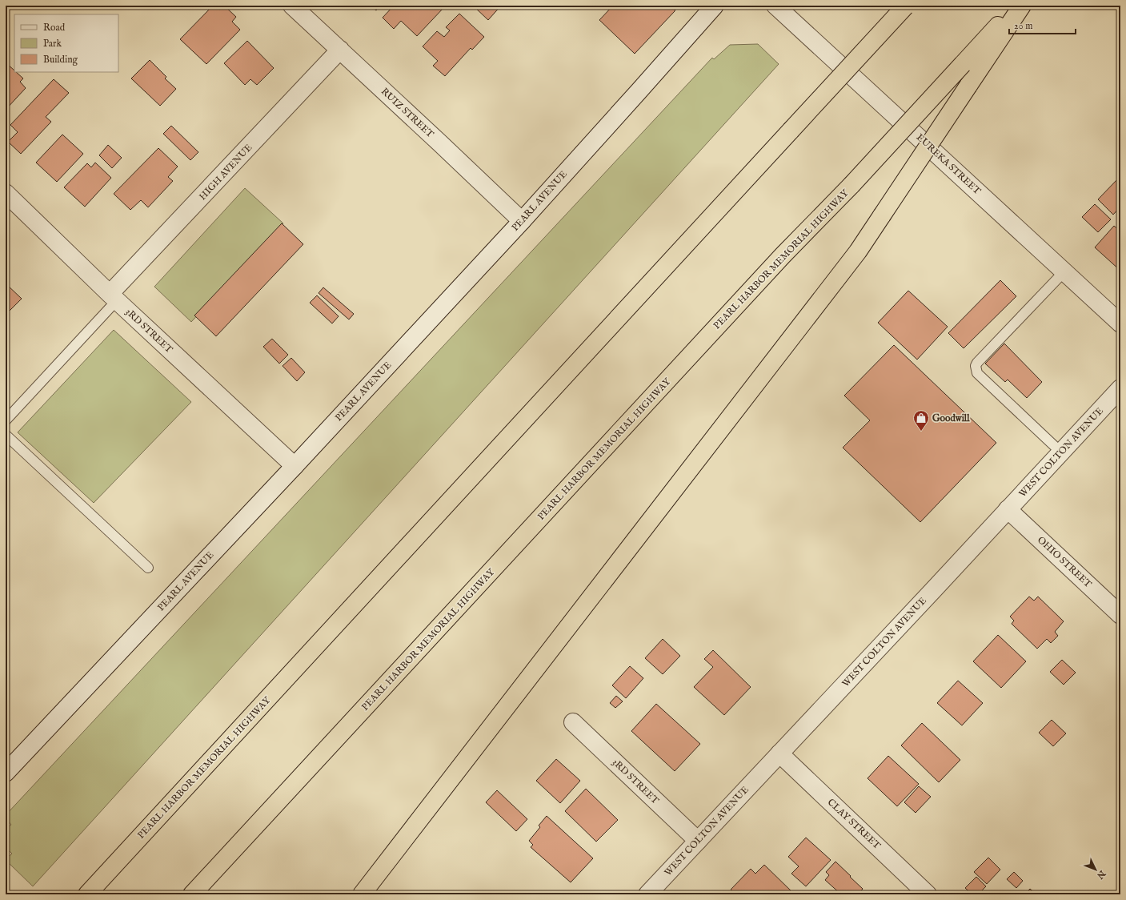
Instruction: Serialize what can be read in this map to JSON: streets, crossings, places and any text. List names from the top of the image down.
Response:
{
  "streets": {
    "highway": ["PEARL HARBOR MEMORIAL HIGHWAY"],
    "street": [
      "RUIZ STREET",
      "EUREKA STREET",
      "HIGH AVENUE",
      "PEARL AVENUE",
      "3RD STREET",
      "WEST COLTON AVENUE",
      "OHIO STREET",
      "CLAY STREET"
    ]
  },
  "crossings": [
    ["RUIZ STREET", "HIGH AVENUE"],
    ["RUIZ STREET", "PEARL AVENUE"],
    ["HIGH AVENUE", "3RD STREET"],
    ["PEARL AVENUE", "3RD STREET"],
    ["3RD STREET", "WEST COLTON AVENUE"],
    ["WEST COLTON AVENUE", "OHIO STREET"],
    ["WEST COLTON AVENUE", "CLAY STREET"]
  ],
  "places": {
    "shop": ["Goodwill"]
  },
  "legend": ["Road", "Park", "Building"],
  "scale_bar": "20 m",
  "north": "bottom right"
}
